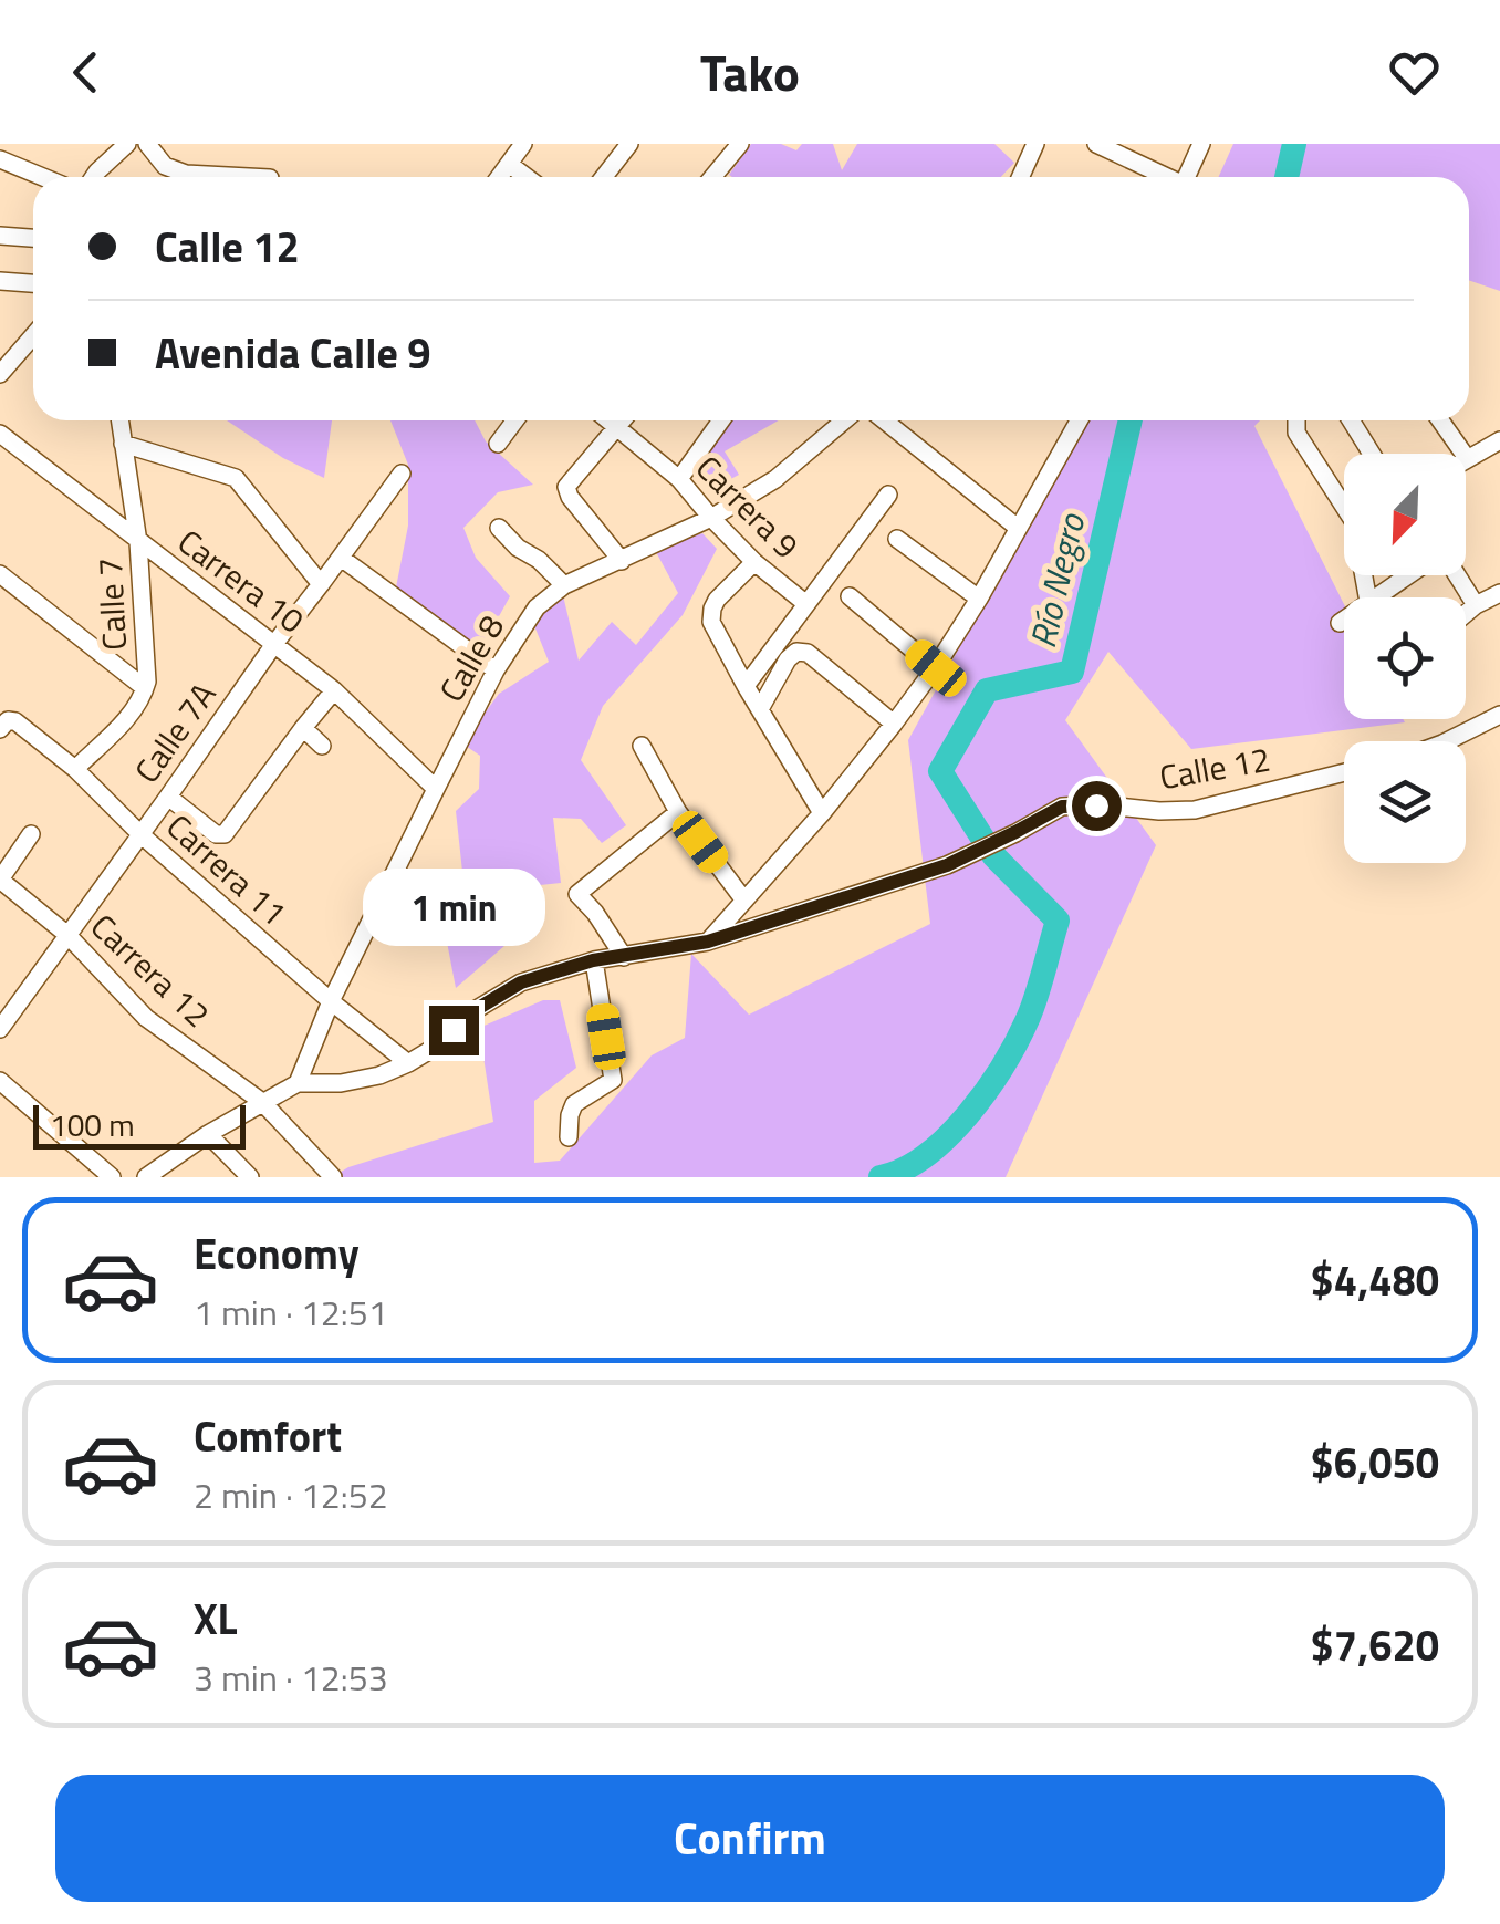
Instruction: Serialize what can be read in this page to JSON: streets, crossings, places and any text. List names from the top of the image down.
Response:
{
  "streets": {
    "street": [
      "Carrera 9",
      "Carrera 10",
      "Calle 7",
      "Calle 8",
      "Calle 7A",
      "Calle 12",
      "Carrera 11",
      "Carrera 12"
    ]
  },
  "crossings": [
    ["Carrera 9", "Calle 8"],
    ["Carrera 10", "Calle 7"],
    ["Carrera 10", "Calle 8"],
    ["Carrera 10", "Calle 7A"],
    ["Calle 7", "Carrera 11"],
    ["Calle 8", "Calle 12"],
    ["Calle 8", "Carrera 11"],
    ["Calle 7A", "Carrera 11"],
    ["Calle 7A", "Carrera 12"],
    ["Calle 12", "Carrera 11"]
  ],
  "water": ["Río Negro"],
  "scale_bar": "100 m",
  "north": "bottom left",
  "page": {
    "header": "Tako",
    "banner": ["Calle 12", "Avenida Calle 9"],
    "bubble": "1 min",
    "scale": "100 m",
    "list": [
      {
        "name": "Economy",
        "note": "1 min · 12:51",
        "value": "$4,480"
      },
      {
        "name": "Comfort",
        "note": "2 min · 12:52",
        "value": "$6,050"
      },
      {
        "name": "XL",
        "note": "3 min · 12:53",
        "value": "$7,620"
      }
    ],
    "buttons": "Confirm"
  }
}
